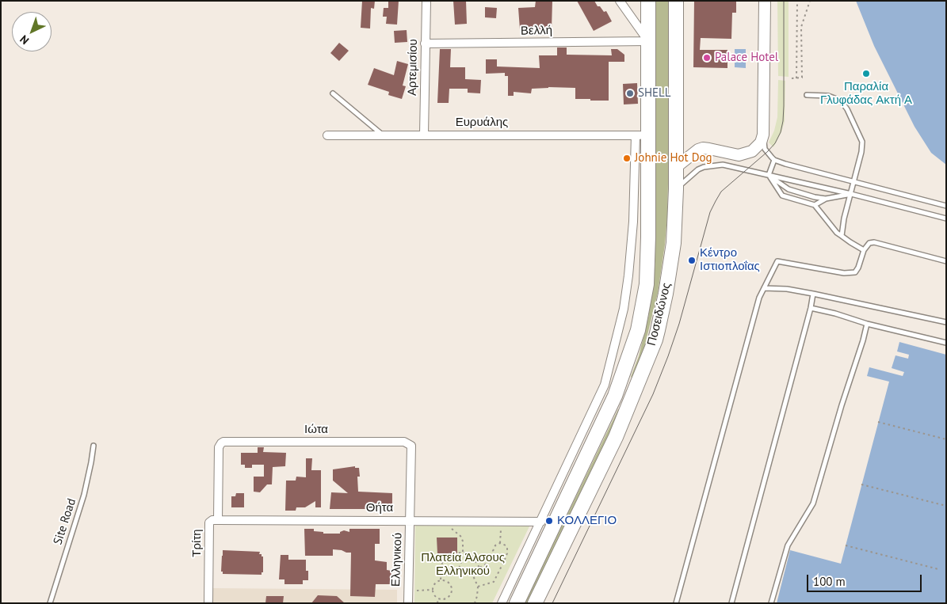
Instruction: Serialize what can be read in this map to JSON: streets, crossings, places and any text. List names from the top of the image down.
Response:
{
  "streets": {
    "highway": ["Ποσειδώνος"],
    "street": [
      "Βελλή",
      "Αρτεμισίου",
      "Ευρυάλης",
      "Ιώτα",
      "Θήτα",
      "Τρίτη",
      "Ελληνικού"
    ],
    "lane": ["Site Road"]
  },
  "crossings": [
    ["Βελλή", "Αρτεμισίου"],
    ["Βελλή", "Ποσειδώνος"],
    ["Αρτεμισίου", "Ευρυάλης"],
    ["Ευρυάλης", "Ποσειδώνος"],
    ["Ιώτα", "Τρίτη"],
    ["Ιώτα", "Ελληνικού"],
    ["Θήτα", "Τρίτη"],
    ["Θήτα", "Ελληνικού"]
  ],
  "parks": ["Πλατεία Άλσους Ελληνικού"],
  "places": [
    "Palace Hotel",
    "Παραλία Γλυφάδας Ακτή Α",
    "SHELL",
    "Johnie Hot Dog",
    "Κέντρο Ιστιοπλοΐας",
    "ΚΟΛΛΕΓΙΟ"
  ],
  "scale_bar": "100 m",
  "north": "bottom left"
}
